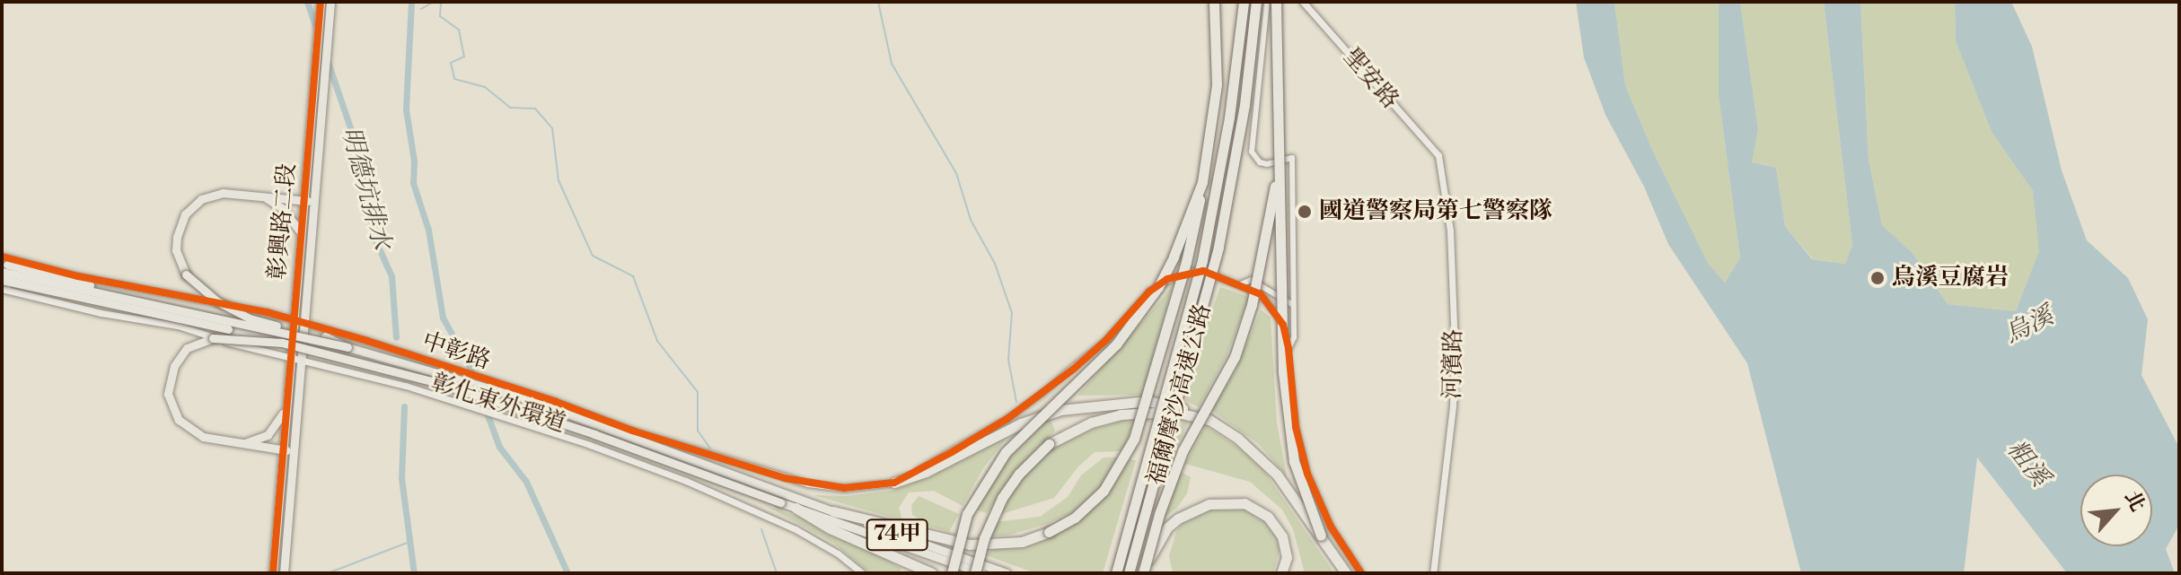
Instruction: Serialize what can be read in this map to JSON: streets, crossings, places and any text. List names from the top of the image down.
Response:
{
  "streets": {
    "highway": ["福爾摩沙高速公路"],
    "main road": ["彰興路二段", "彰化東外環道", "74甲"],
    "street": ["聖安路", "中彰路", "河濱路"]
  },
  "crossings": [
    ["聖安路", "河濱路"],
    ["彰興路二段", "中彰路"],
    ["中彰路", "彰化東外環道"]
  ],
  "water": ["明德坑排水", "烏溪", "粗溪"],
  "places": ["國道警察局第七警察隊", "烏溪豆腐岩"],
  "north": "top right"
}
